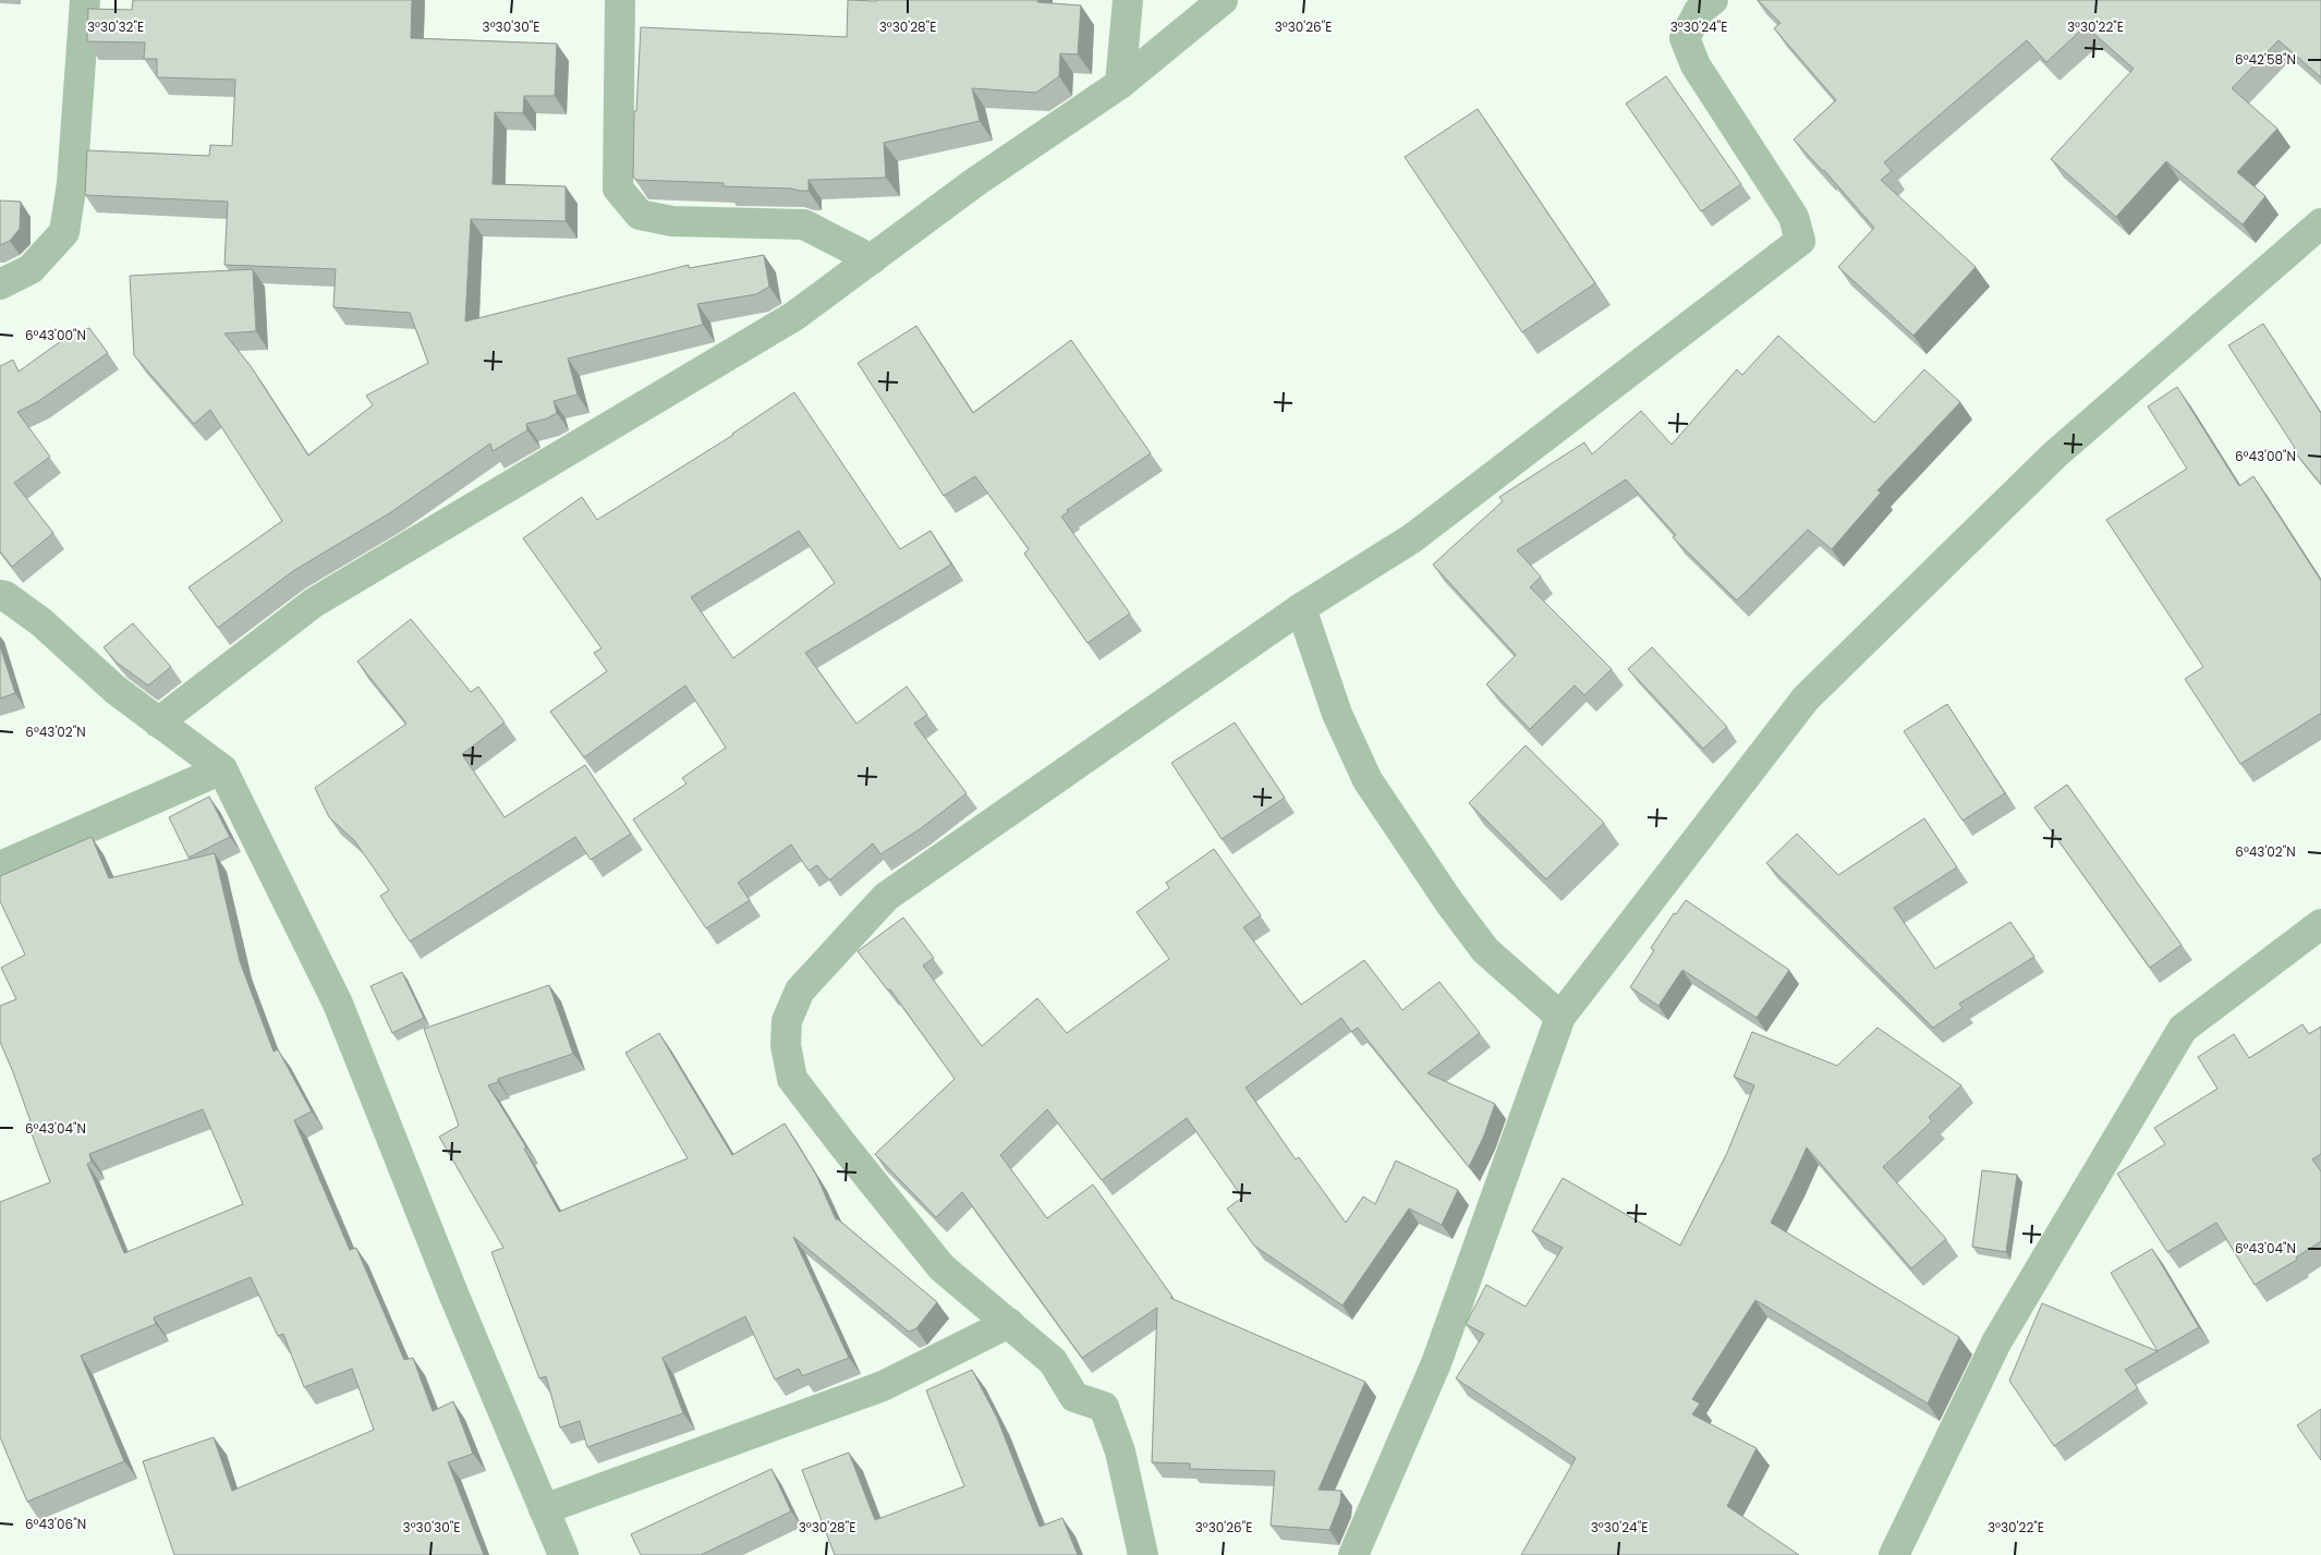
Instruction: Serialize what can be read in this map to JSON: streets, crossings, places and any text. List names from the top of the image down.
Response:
{
  "coordinates": [
    "3°30'32\"E",
    "3°30'30\"E",
    "3°30'28\"E",
    "3°30'26\"E",
    "3°30'24\"E",
    "3°30'22\"E",
    "6°42'58\"N",
    "6°43'00\"N",
    "6°43'02\"N",
    "6°43'04\"N",
    "6°43'06\"N"
  ]
}
